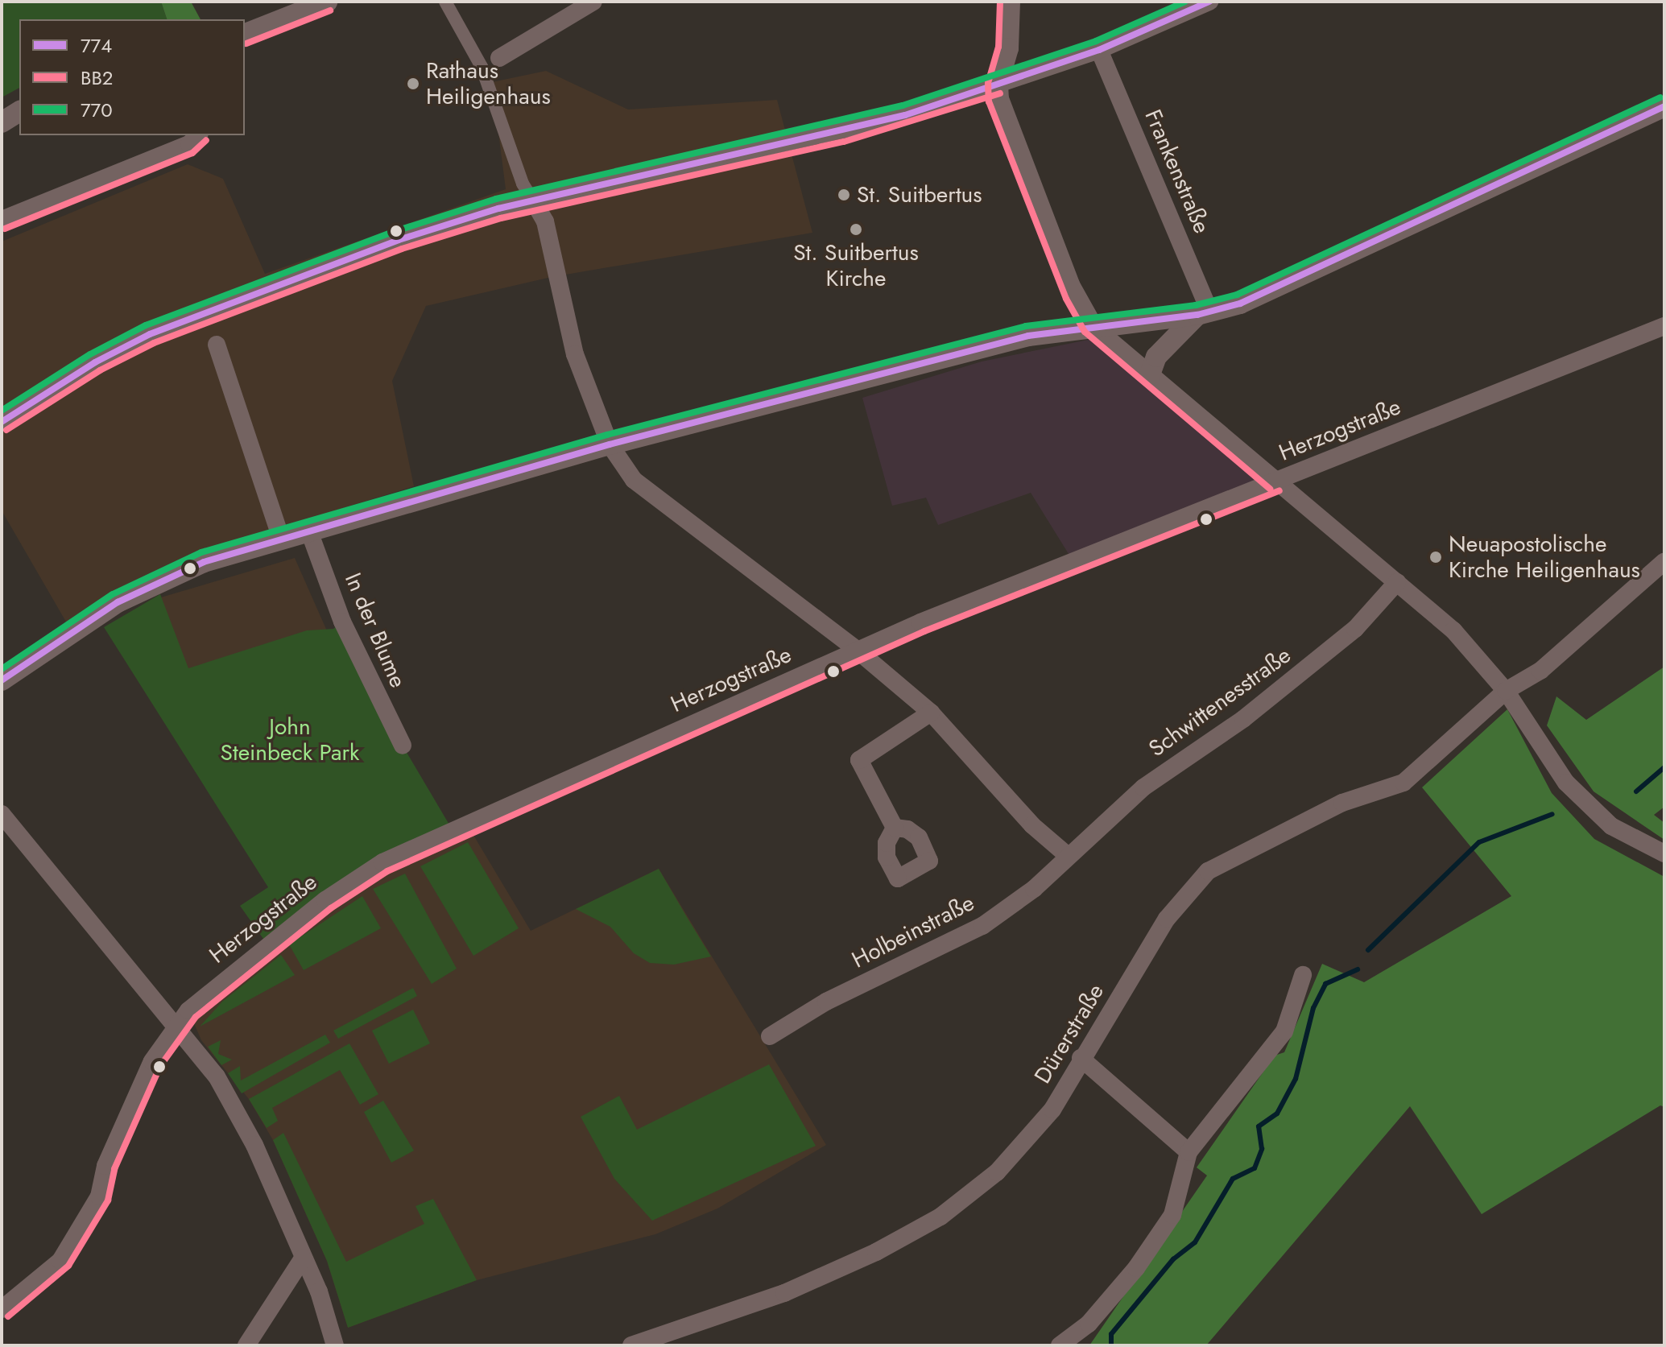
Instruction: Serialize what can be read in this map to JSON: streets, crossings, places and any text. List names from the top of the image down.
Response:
{
  "streets": {
    "street": [
      "Frankenstraße",
      "Herzogstraße",
      "In der Blume",
      "Schwittenesstraße",
      "Holbeinstraße",
      "Dürerstraße"
    ]
  },
  "crossings": [
    ["Schwittenesstraße", "Holbeinstraße"]
  ],
  "parks": ["John Steinbeck Park"],
  "places": [
    "Rathaus Heiligenhaus",
    "St. Suitbertus",
    "St. Suitbertus Kirche",
    "Neuapostolische Kirche Heiligenhaus"
  ],
  "lines": ["transit line 774", "transit line BB2", "transit line 770"],
  "legend": ["774", "BB2", "770"]
}
